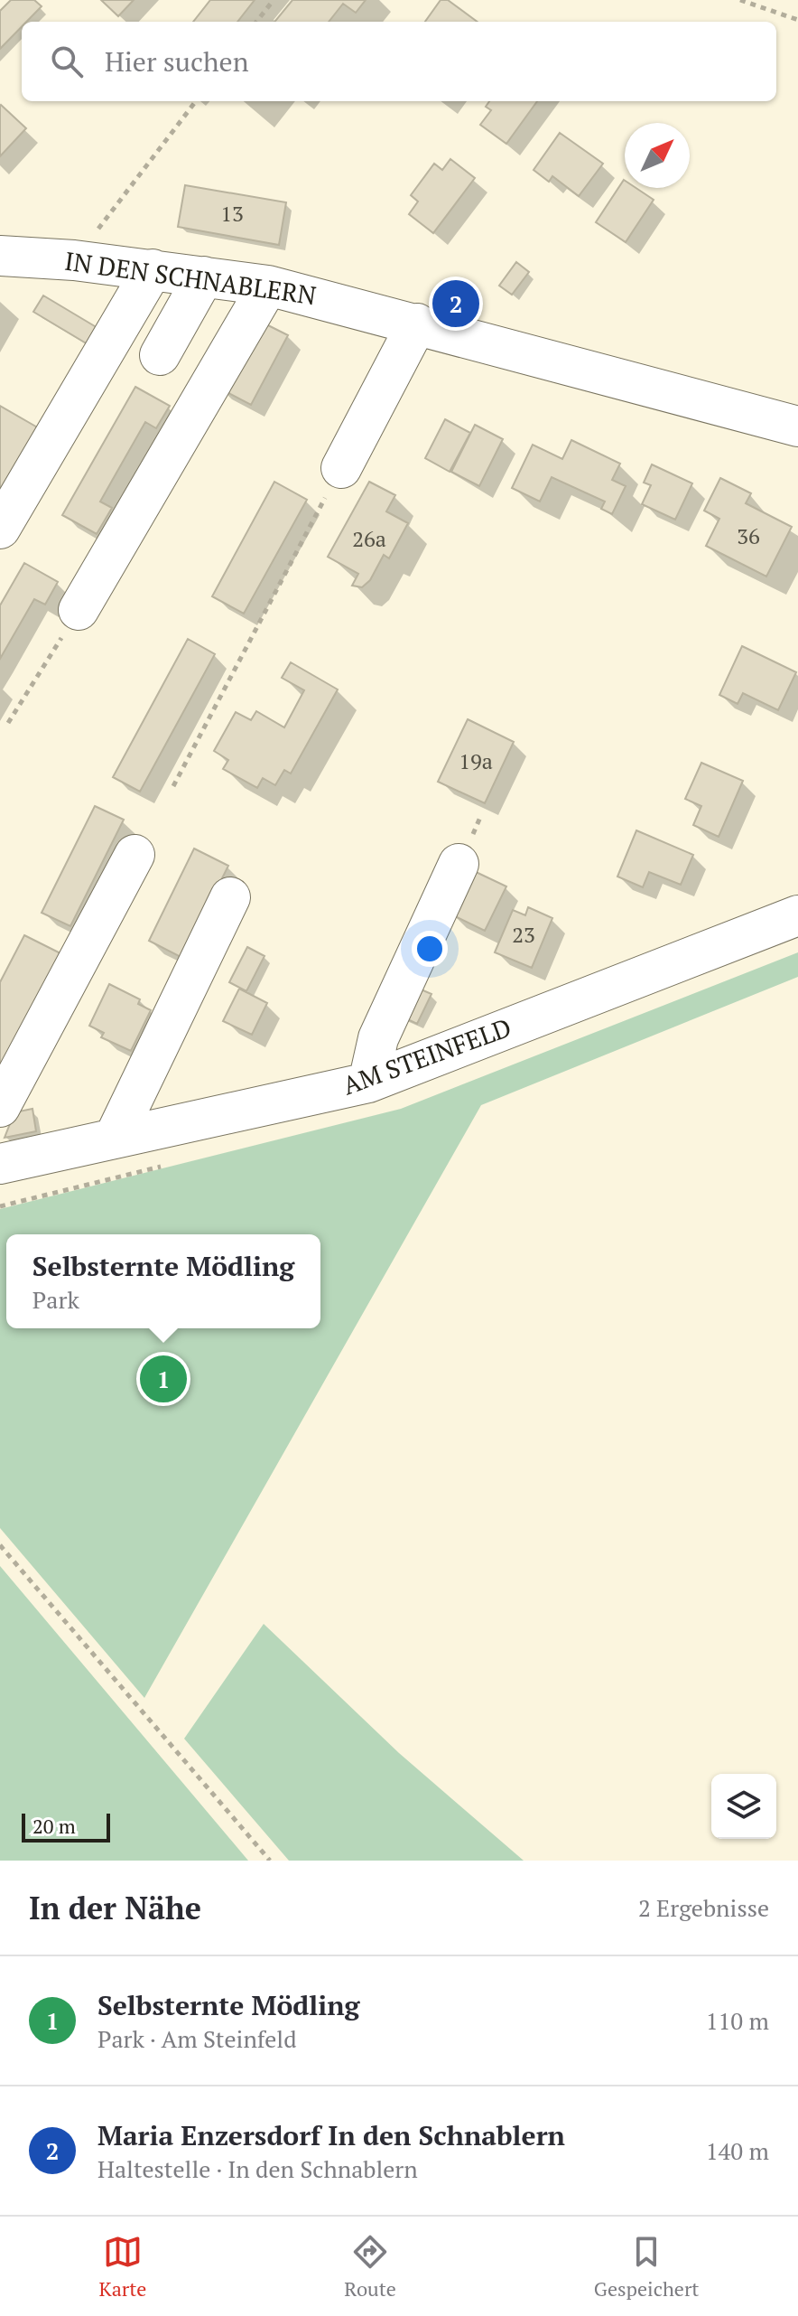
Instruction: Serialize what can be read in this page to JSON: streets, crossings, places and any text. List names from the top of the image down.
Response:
{
  "streets": {
    "street": ["IN DEN SCHNABLERN", "AM STEINFELD"]
  },
  "house_numbers": [
    "13",
    "36",
    "26a",
    "19a",
    "23"
  ],
  "scale_bar": "20 m",
  "north": "top right",
  "page": {
    "search": "Hier suchen",
    "pins": ["2", "1"],
    "popup": ["Selbsternte Mödling", "Park"],
    "scale": "20 m",
    "heading": ["In der Nähe", "2 Ergebnisse"],
    "list": [
      {
        "mark": "1",
        "name": "Selbsternte Mödling",
        "note": "Park · Am Steinfeld",
        "value": "110 m"
      },
      {
        "mark": "2",
        "name": "Maria Enzersdorf In den Schnablern",
        "note": "Haltestelle · In den Schnablern",
        "value": "140 m"
      }
    ],
    "nav": ["Karte", "Route", "Gespeichert"]
  }
}
